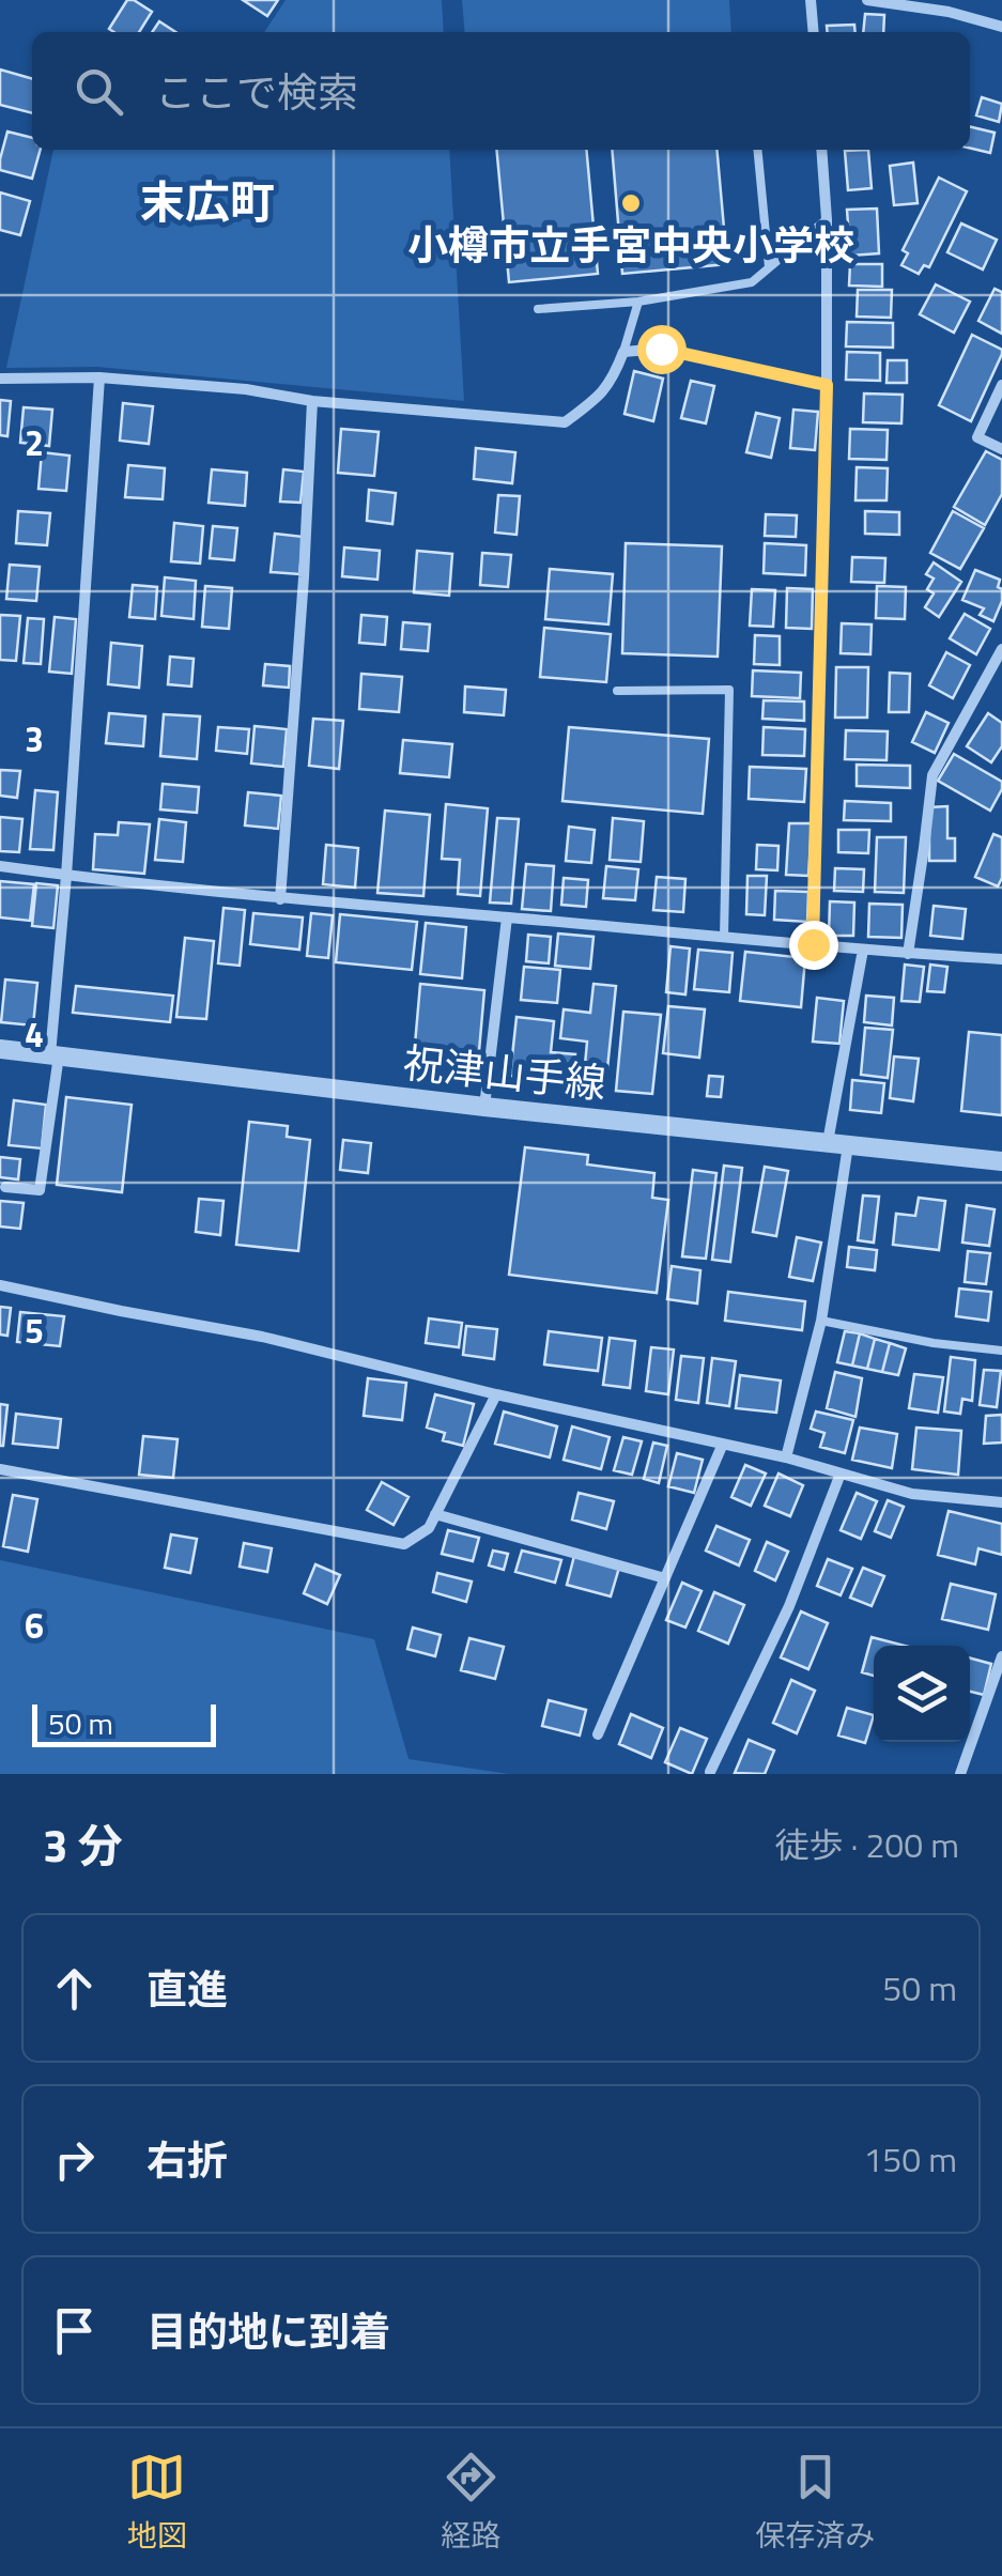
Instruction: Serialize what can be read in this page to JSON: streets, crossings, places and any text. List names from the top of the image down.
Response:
{
  "streets": {
    "street": ["祝津山手線"]
  },
  "districts": ["末広町"],
  "places": ["小樽市立手宮中央小学校"],
  "scale_bar": "50 m",
  "page": {
    "search": "ここで検索",
    "scale": "50 m",
    "heading": ["3 分", "徒歩 · 200 m"],
    "list": [
      ["直進", "50 m"],
      ["右折", "150 m"],
      "目的地に到着"
    ],
    "nav": ["地図", "経路", "保存済み"]
  },
  "grid": {
    "rows": [
      "2",
      "3",
      "4",
      "5",
      "6"
    ]
  }
}
